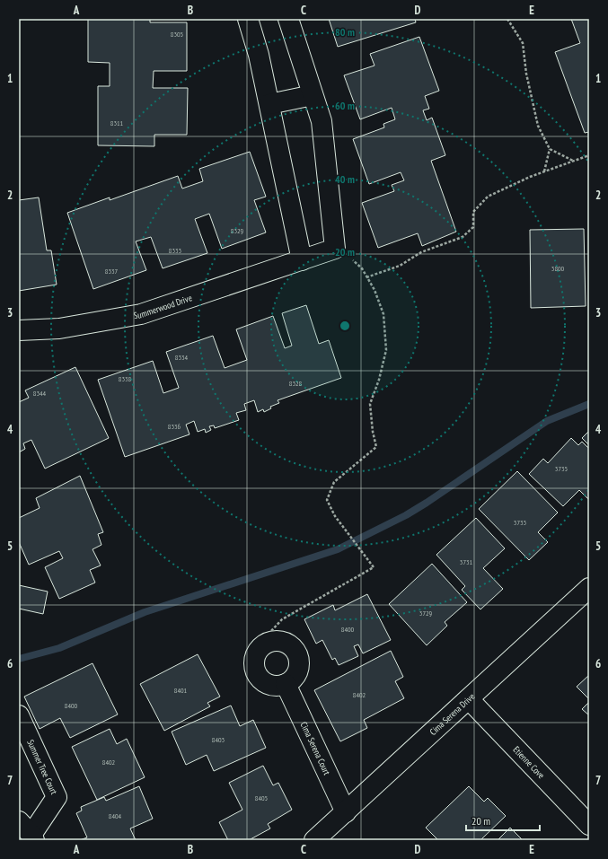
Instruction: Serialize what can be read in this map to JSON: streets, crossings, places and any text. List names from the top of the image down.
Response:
{
  "streets": {
    "street": [
      "Summerwood Drive",
      "Cima Serena Drive",
      "Cima Serena Court",
      "Etienne Cove",
      "Summer Tree Court"
    ]
  },
  "crossings": [
    ["Cima Serena Drive", "Cima Serena Court"],
    ["Cima Serena Drive", "Etienne Cove"]
  ],
  "house_numbers": [
    "8305",
    "8311",
    "8329",
    "8333",
    "3800",
    "8337",
    "8334",
    "8338",
    "8328",
    "8344",
    "8336",
    "3735",
    "3733",
    "3731",
    "3729",
    "8400",
    "8401",
    "8402",
    "8400",
    "8403",
    "8402",
    "8405",
    "8404"
  ],
  "scale_bar": "20 m",
  "grid": {
    "columns": [
      "A",
      "B",
      "C",
      "D",
      "E"
    ],
    "rows": [
      "1",
      "2",
      "3",
      "4",
      "5",
      "6",
      "7"
    ]
  },
  "rings": [
    "80 m",
    "60 m",
    "40 m",
    "20 m"
  ]
}
